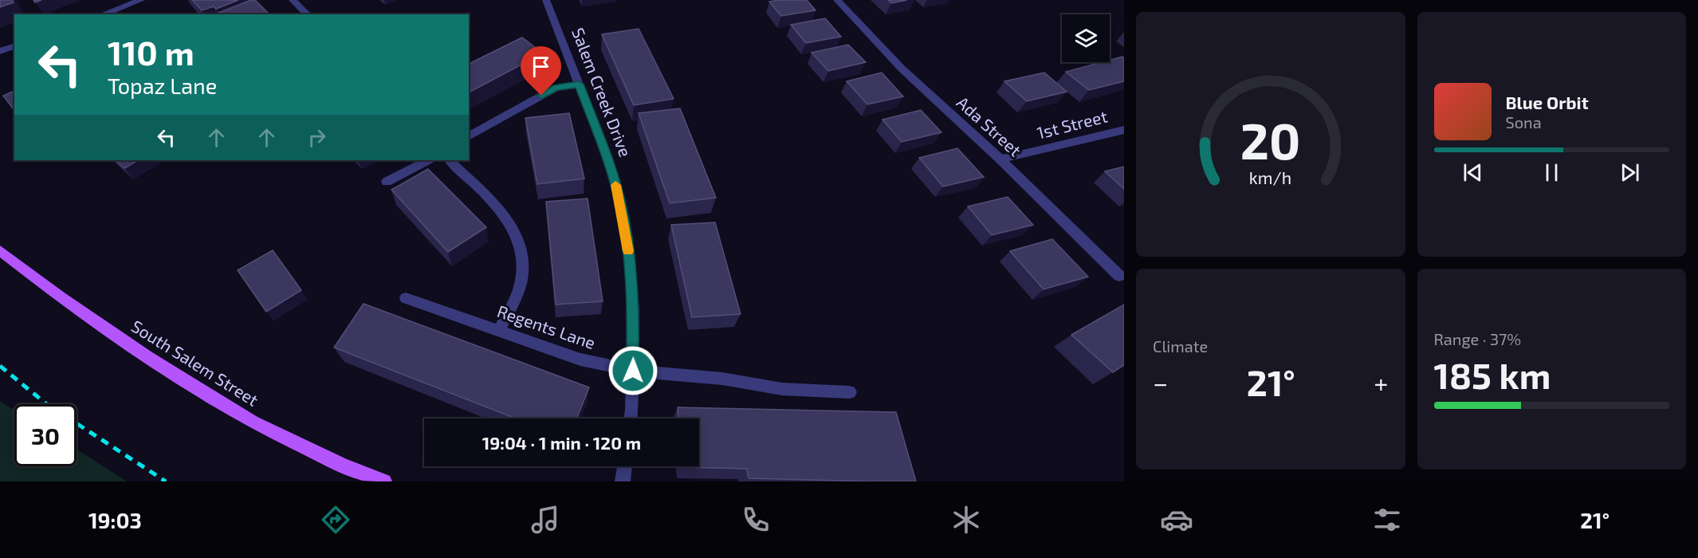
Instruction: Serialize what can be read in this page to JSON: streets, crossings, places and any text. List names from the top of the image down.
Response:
{
  "streets": {
    "main road": ["South Salem Street"],
    "street": [
      "Salem Creek Drive",
      "1st Street",
      "Ada Street",
      "Regents Lane"
    ]
  },
  "crossings": [
    ["Salem Creek Drive", "Regents Lane"],
    ["1st Street", "Ada Street"]
  ],
  "page": {
    "turn": ["110 m", "Topaz Lane"],
    "song": ["Blue Orbit", "Sona"],
    "tile": [
      "Climate",
      ["Range · 37%", "185 km"]
    ],
    "heat": ["−", "21°", "+"],
    "limit": "30",
    "trip": "19:04 · 1 min · 120 m",
    "tabs": ["19:03", "21°"],
    "gauge": ["20", "km/h"]
  }
}
